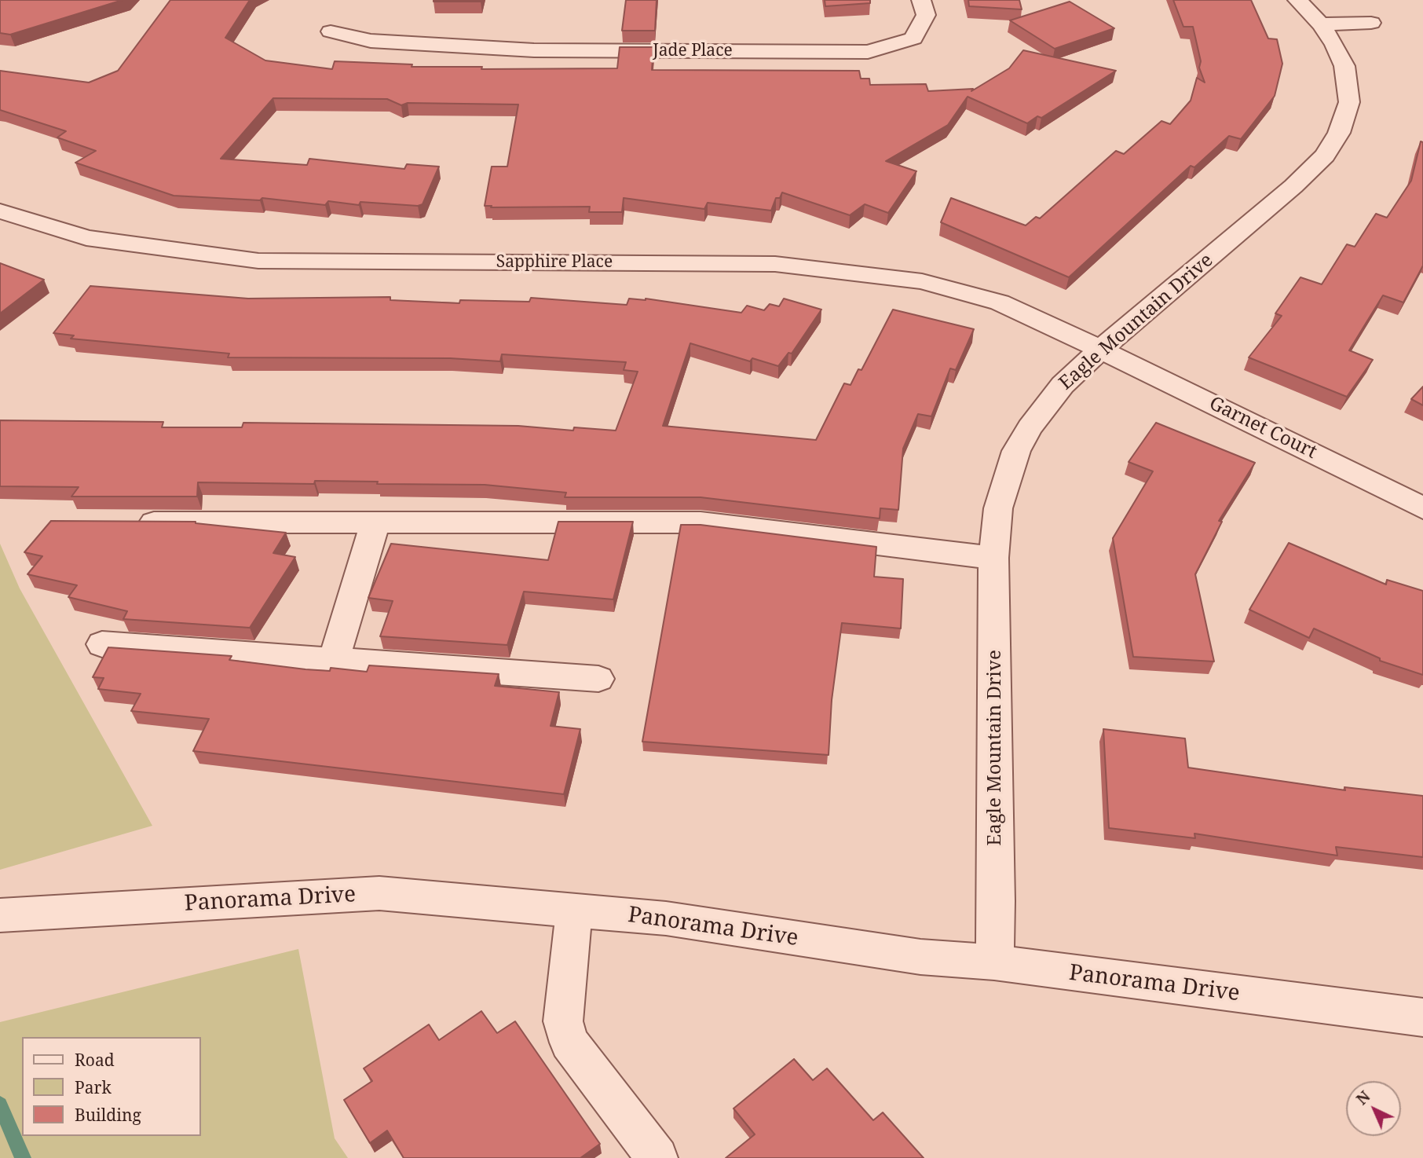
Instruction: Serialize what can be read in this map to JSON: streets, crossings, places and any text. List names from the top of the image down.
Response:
{
  "streets": {
    "street": [
      "Jade Place",
      "Sapphire Place",
      "Eagle Mountain Drive",
      "Garnet Court",
      "Panorama Drive"
    ]
  },
  "crossings": [
    ["Sapphire Place", "Eagle Mountain Drive"],
    ["Sapphire Place", "Garnet Court"],
    ["Eagle Mountain Drive", "Garnet Court"],
    ["Eagle Mountain Drive", "Panorama Drive"]
  ],
  "legend": ["Road", "Park", "Building"],
  "north": "top left"
}
